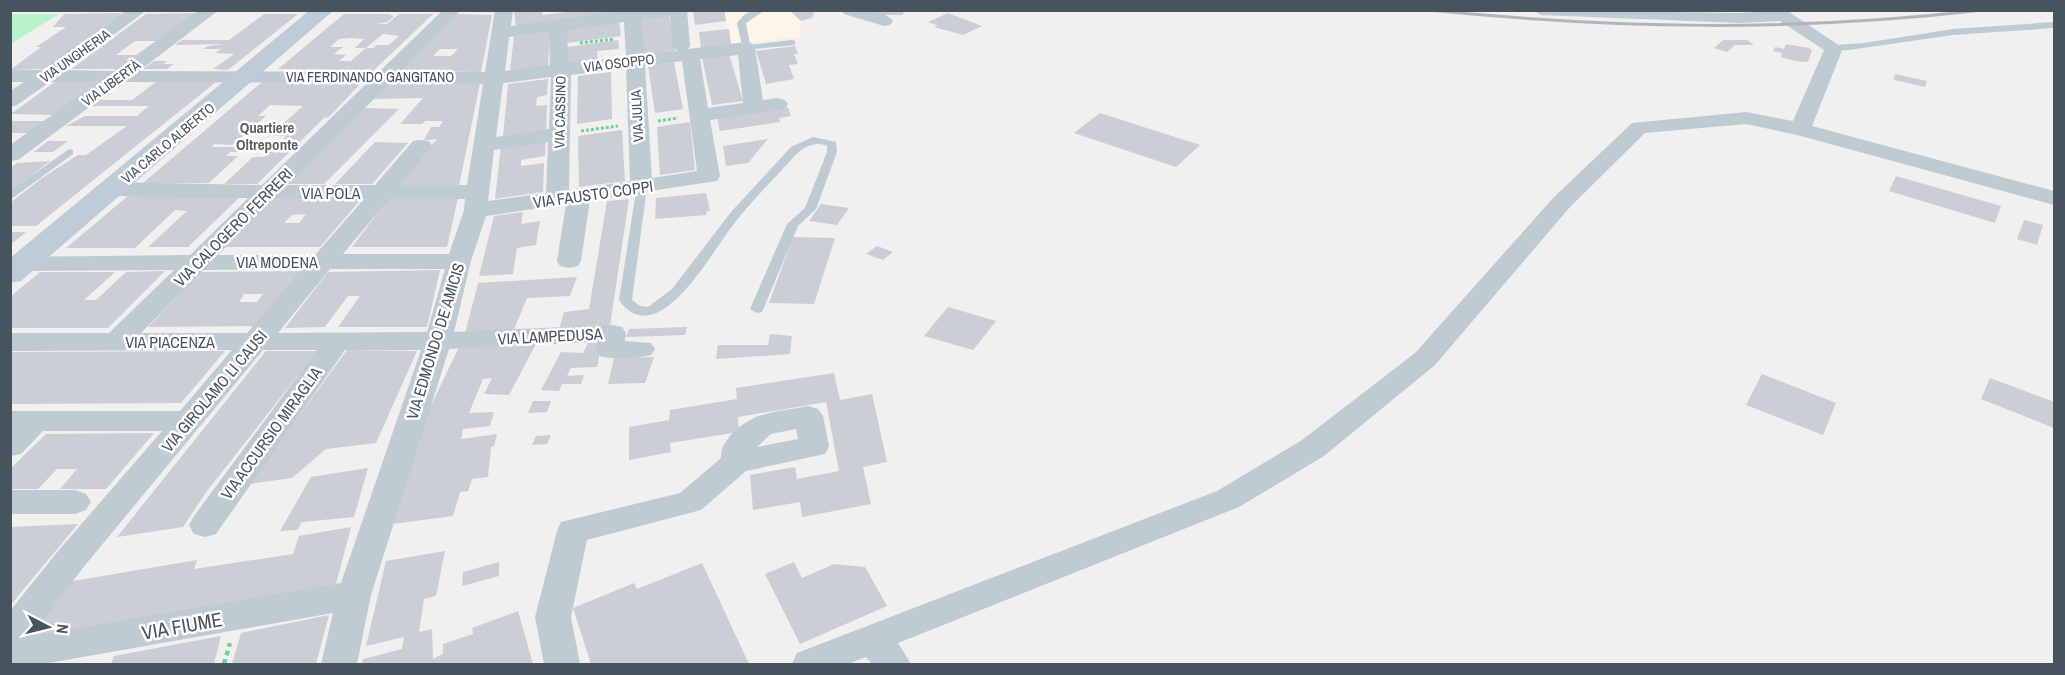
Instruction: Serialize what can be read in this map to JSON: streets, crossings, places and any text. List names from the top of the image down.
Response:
{
  "streets": {
    "main road": ["VIA CARLO ALBERTO"],
    "street": [
      "VIA UNGHERIA",
      "VIA OSOPPO",
      "VIA FERDINANDO GANGITANO",
      "VIA LIBERTÀ",
      "VIA CASSINO",
      "VIA JULIA",
      "VIA POLA",
      "VIA FAUSTO COPPI",
      "VIA CALOGERO FERRERI",
      "VIA MODENA",
      "VIA LAMPEDUSA",
      "VIA EDMONDO DE AMICIS",
      "VIA PIACENZA",
      "VIA GIROLAMO LI CAUSI",
      "VIA ACCURSIO MIRAGLIA",
      "VIA FIUME"
    ]
  },
  "crossings": [
    ["VIA UNGHERIA", "VIA FERDINANDO GANGITANO"],
    ["VIA OSOPPO", "VIA FERDINANDO GANGITANO"],
    ["VIA OSOPPO", "VIA CASSINO"],
    ["VIA OSOPPO", "VIA JULIA"],
    ["VIA OSOPPO", "VIA EDMONDO DE AMICIS"],
    ["VIA FERDINANDO GANGITANO", "VIA LIBERTÀ"],
    ["VIA FERDINANDO GANGITANO", "VIA CARLO ALBERTO"],
    ["VIA FERDINANDO GANGITANO", "VIA CALOGERO FERRERI"],
    ["VIA FERDINANDO GANGITANO", "VIA EDMONDO DE AMICIS"],
    ["VIA CASSINO", "VIA FAUSTO COPPI"],
    ["VIA JULIA", "VIA FAUSTO COPPI"],
    ["VIA CARLO ALBERTO", "VIA POLA"],
    ["VIA CARLO ALBERTO", "VIA MODENA"],
    ["VIA POLA", "VIA FAUSTO COPPI"],
    ["VIA POLA", "VIA CALOGERO FERRERI"],
    ["VIA POLA", "VIA EDMONDO DE AMICIS"],
    ["VIA POLA", "VIA GIROLAMO LI CAUSI"],
    ["VIA FAUSTO COPPI", "VIA EDMONDO DE AMICIS"],
    ["VIA CALOGERO FERRERI", "VIA MODENA"],
    ["VIA CALOGERO FERRERI", "VIA PIACENZA"],
    ["VIA MODENA", "VIA EDMONDO DE AMICIS"],
    ["VIA MODENA", "VIA GIROLAMO LI CAUSI"],
    ["VIA LAMPEDUSA", "VIA EDMONDO DE AMICIS"],
    ["VIA LAMPEDUSA", "VIA PIACENZA"],
    ["VIA EDMONDO DE AMICIS", "VIA PIACENZA"],
    ["VIA EDMONDO DE AMICIS", "VIA FIUME"],
    ["VIA PIACENZA", "VIA GIROLAMO LI CAUSI"],
    ["VIA PIACENZA", "VIA ACCURSIO MIRAGLIA"]
  ],
  "districts": ["Quartiere Oltreponte"],
  "north": "right"
}
